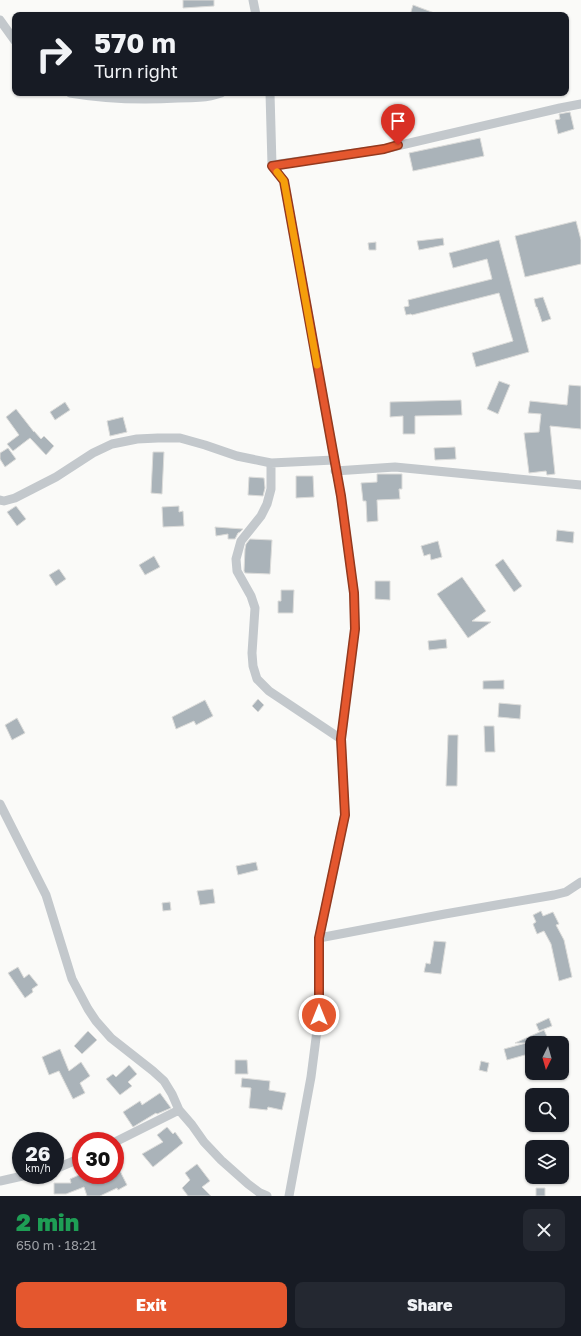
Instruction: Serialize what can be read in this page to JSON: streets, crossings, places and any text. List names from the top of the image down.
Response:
{
  "north": "bottom",
  "page": {
    "turn": ["570 m", "Turn right"],
    "speed": "26 km/h",
    "limit": "30",
    "heading": ["2 min", "650 m · 18:21"],
    "buttons": ["Exit", "Share"]
  }
}
